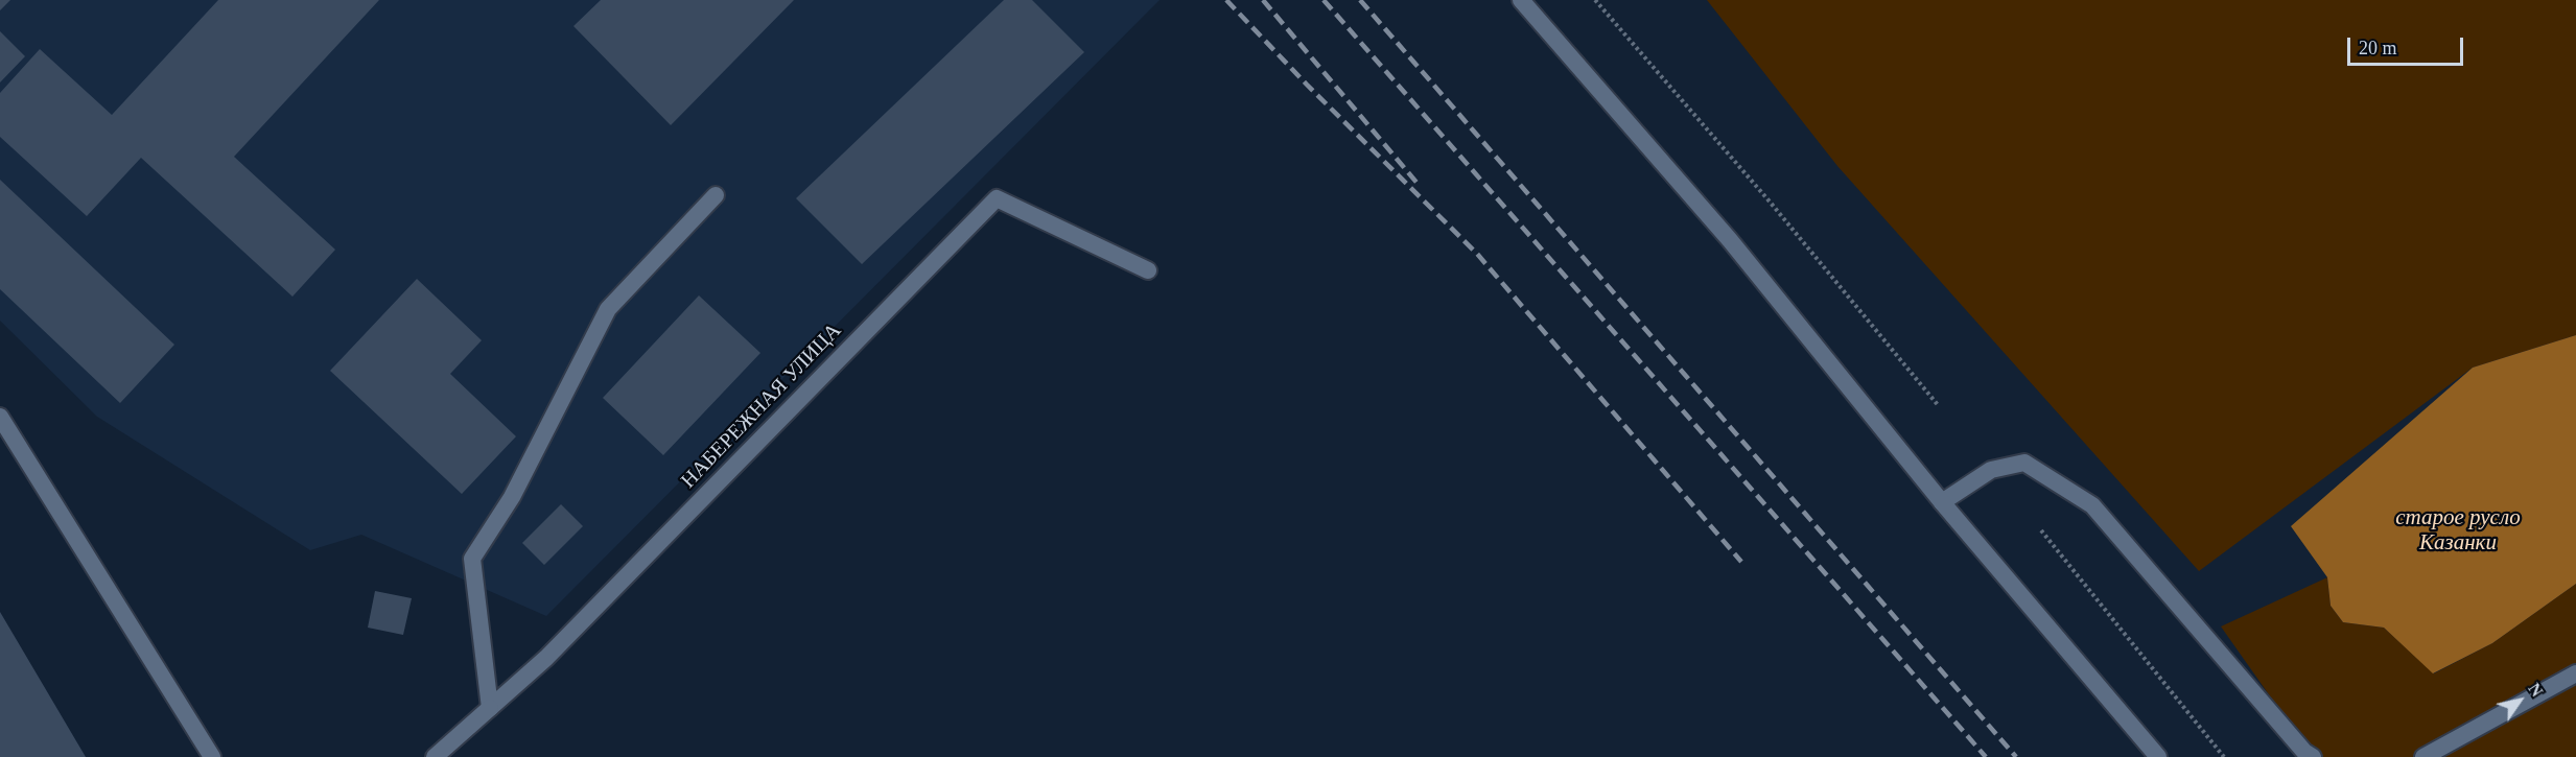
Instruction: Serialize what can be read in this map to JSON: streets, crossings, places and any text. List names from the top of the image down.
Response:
{
  "streets": {
    "main road": ["НАБЕРЕЖНАЯ УЛИЦА"]
  },
  "water": ["старое русло Казанки"],
  "scale_bar": "20 m",
  "north": "top right"
}
